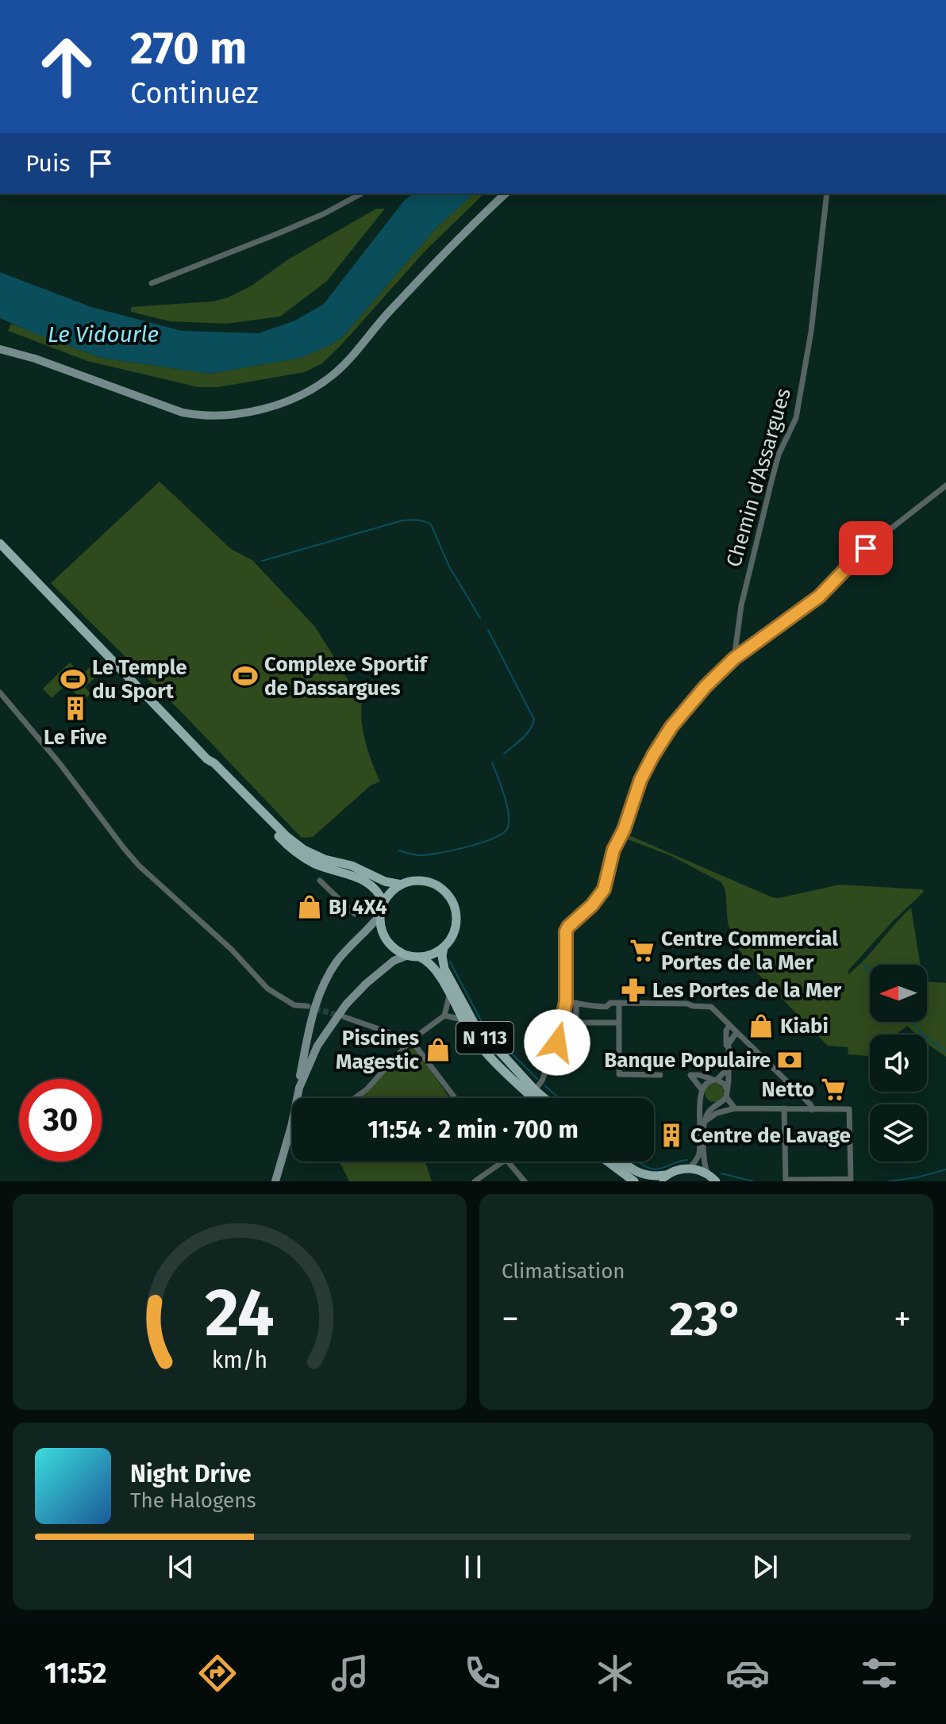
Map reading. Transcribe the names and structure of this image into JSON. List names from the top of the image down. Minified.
{"streets":{"main road":["N 113"],"street":["Chemin d'Assargues"]},"water":["Le Vidourle"],"places":{"sports":["Complexe Sportif de Dassargues","Le Temple du Sport"],"building":["Le Five","Centre de Lavage"],"shop":["BJ 4X4","Kiabi","Piscines Magestic"],"supermarket":["Centre Commercial Portes de la Mer","Netto"],"pharmacy":["Les Portes de la Mer"],"bank":["Banque Populaire"]},"north":"left","page":{"turn":["270 m","Continuez"],"then":"Puis","limit":"30","trip":"11:54 · 2 min · 700 m","tile":"Climatisation","heat":["−","23°","+"],"song":["Night Drive","The Halogens"],"tabs":"11:52","gauge":["24","km/h"]}}
